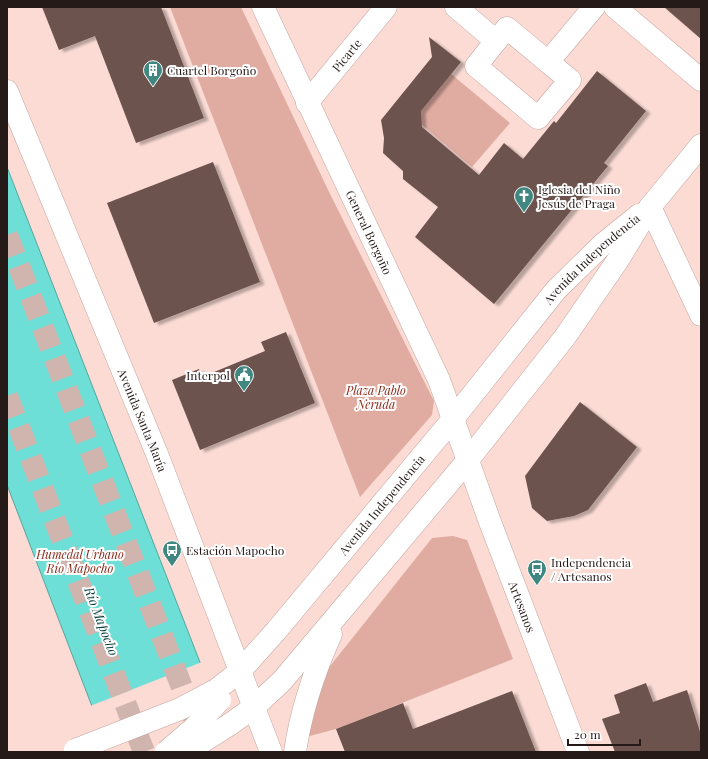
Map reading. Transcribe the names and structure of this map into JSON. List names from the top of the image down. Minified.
{"streets":{"main road":["Picarte","General Borgoño","Avenida Independencia","Avenida Santa María","Artesanos"]},"crossings":[["Picarte","General Borgoño"],["General Borgoño","Avenida Independencia"],["General Borgoño","Artesanos"],["Avenida Independencia","Avenida Santa María"],["Avenida Independencia","Artesanos"]],"water":["Río Mapocho"],"parks":["Plaza Pablo Neruda","Humedal Urbano Río Mapocho"],"places":{"building":["Cuartel Borgoño"],"church":["Iglesia del Niño Jesús de Praga"],"public building":["Interpol"],"bus stop":["Estación Mapocho","Independencia / Artesanos"]},"scale_bar":"20 m"}
